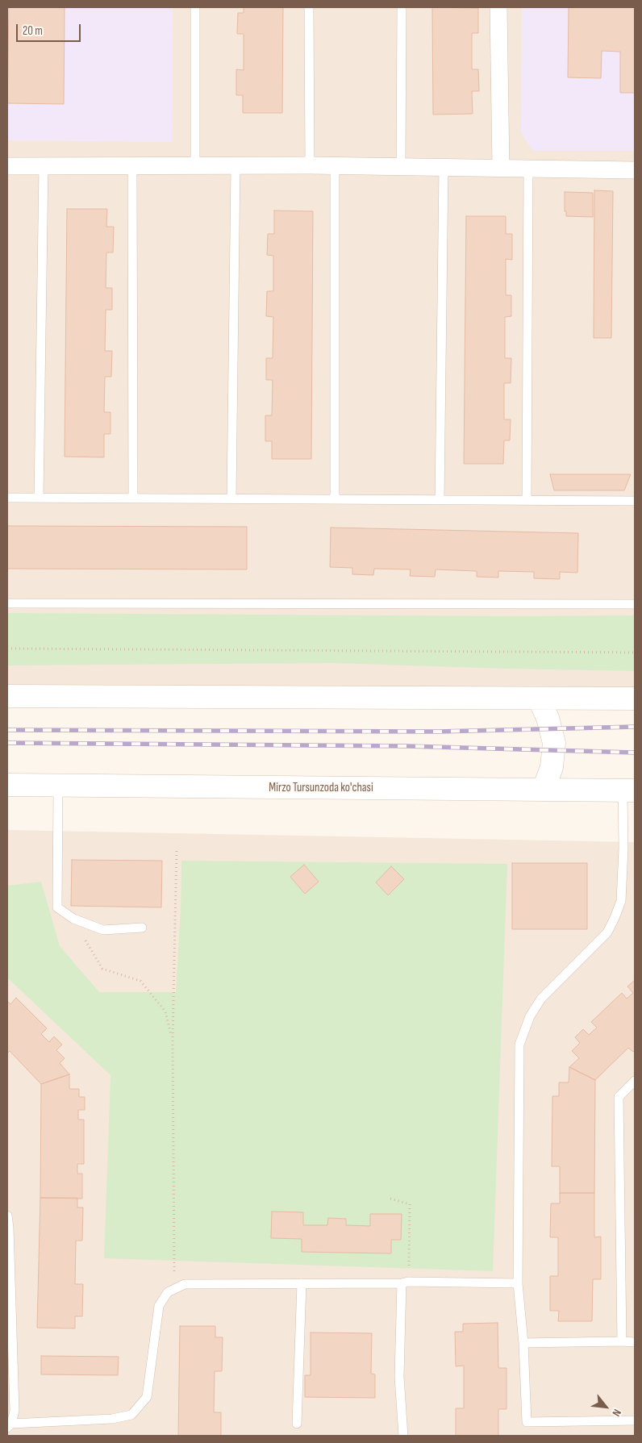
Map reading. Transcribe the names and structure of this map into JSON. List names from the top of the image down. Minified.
{"streets":{"main road":["Mirzo Tursunzoda ko'chasi"]},"scale_bar":"20 m","north":"bottom right"}
